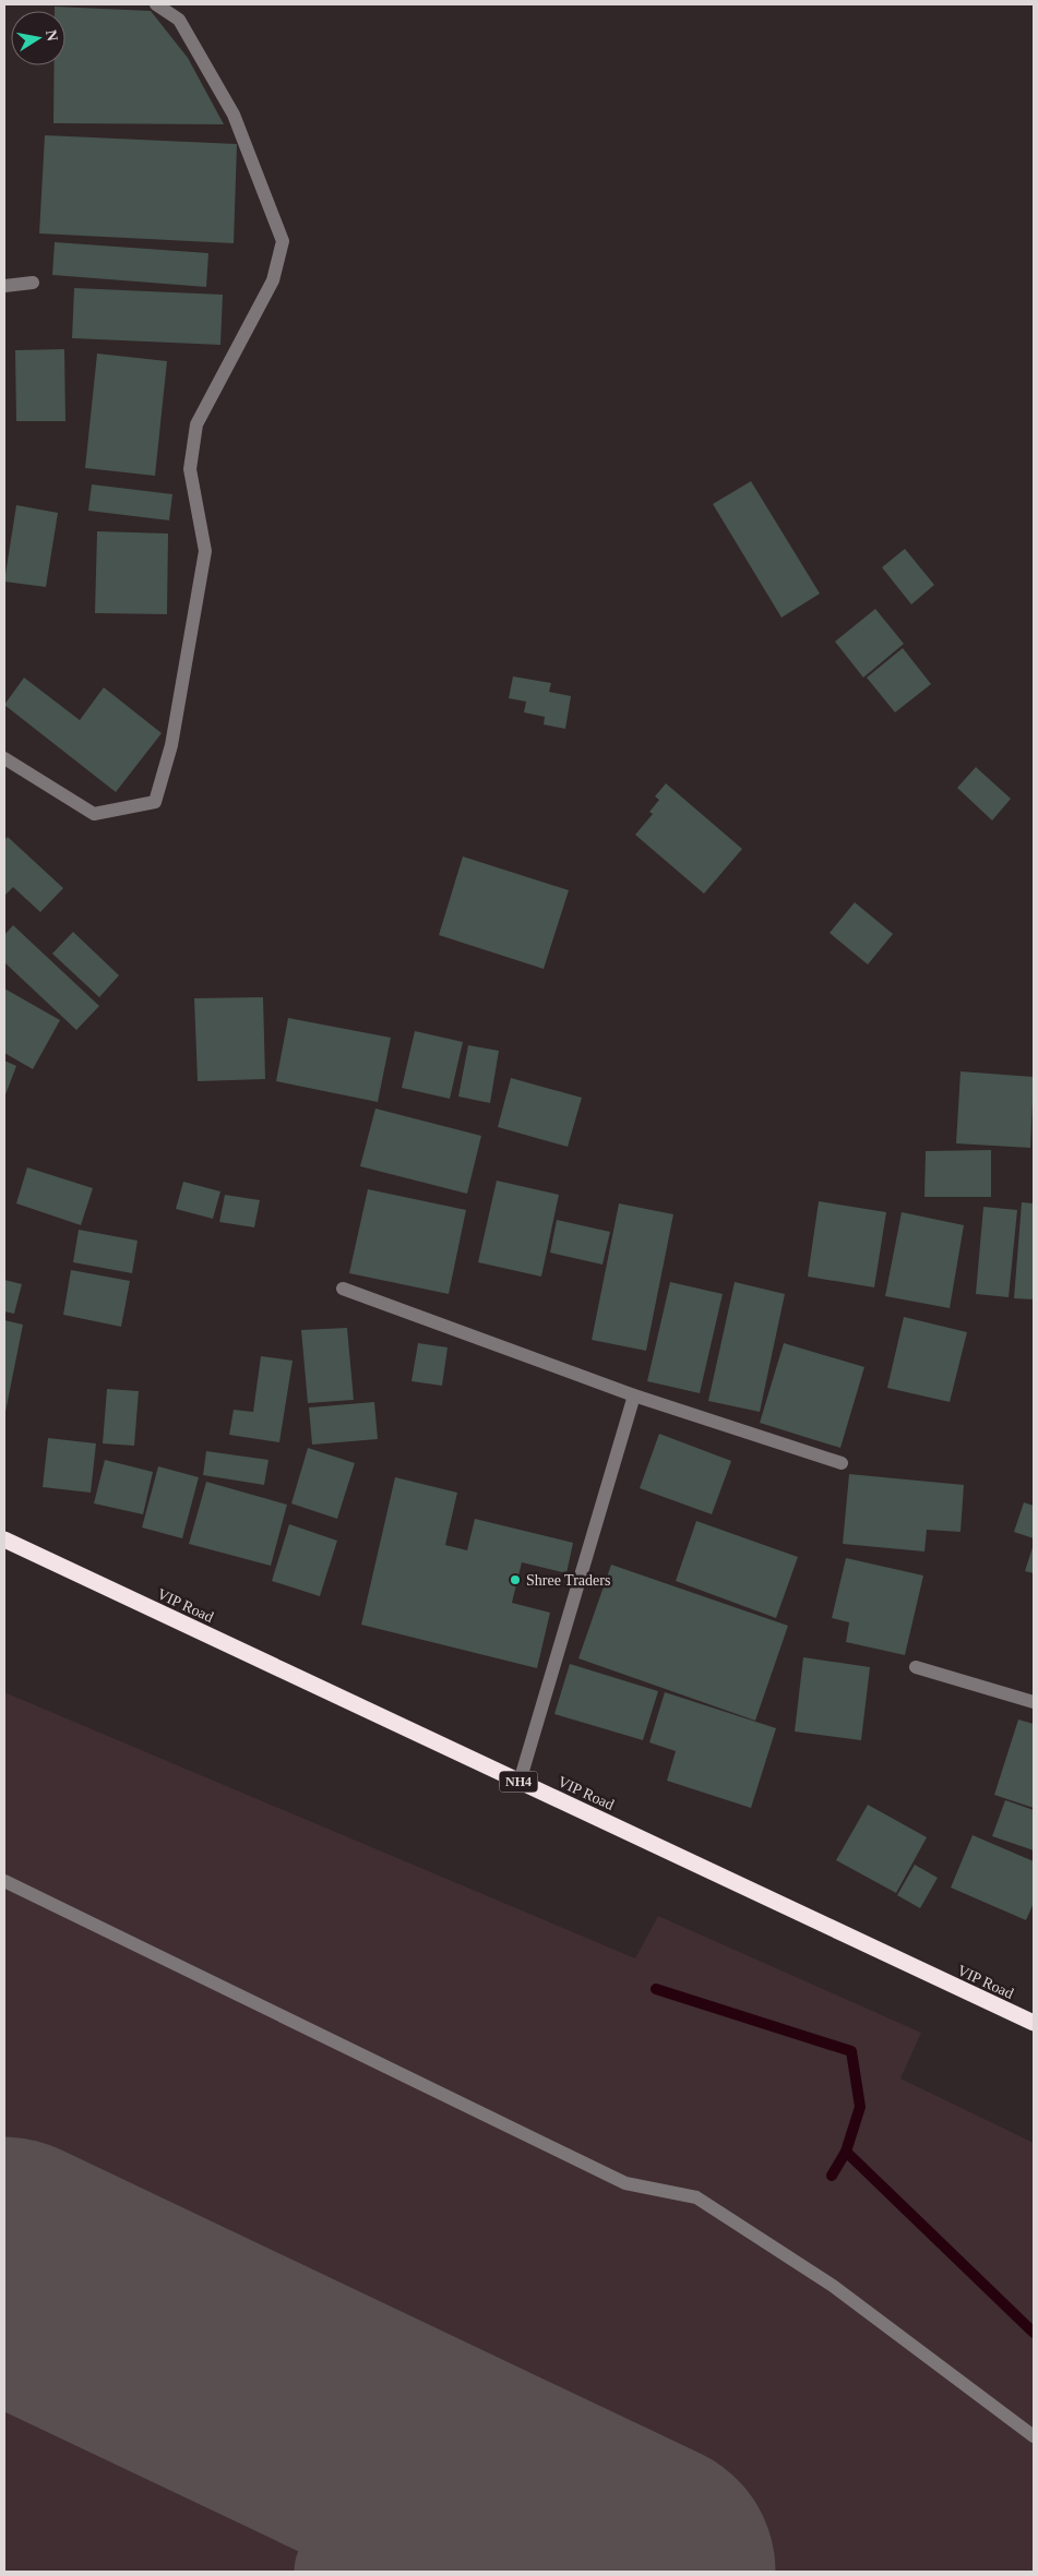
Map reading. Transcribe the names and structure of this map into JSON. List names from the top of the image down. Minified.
{"streets":{"highway":["VIP Road","NH4"]},"places":["Shree Traders"],"north":"right"}
